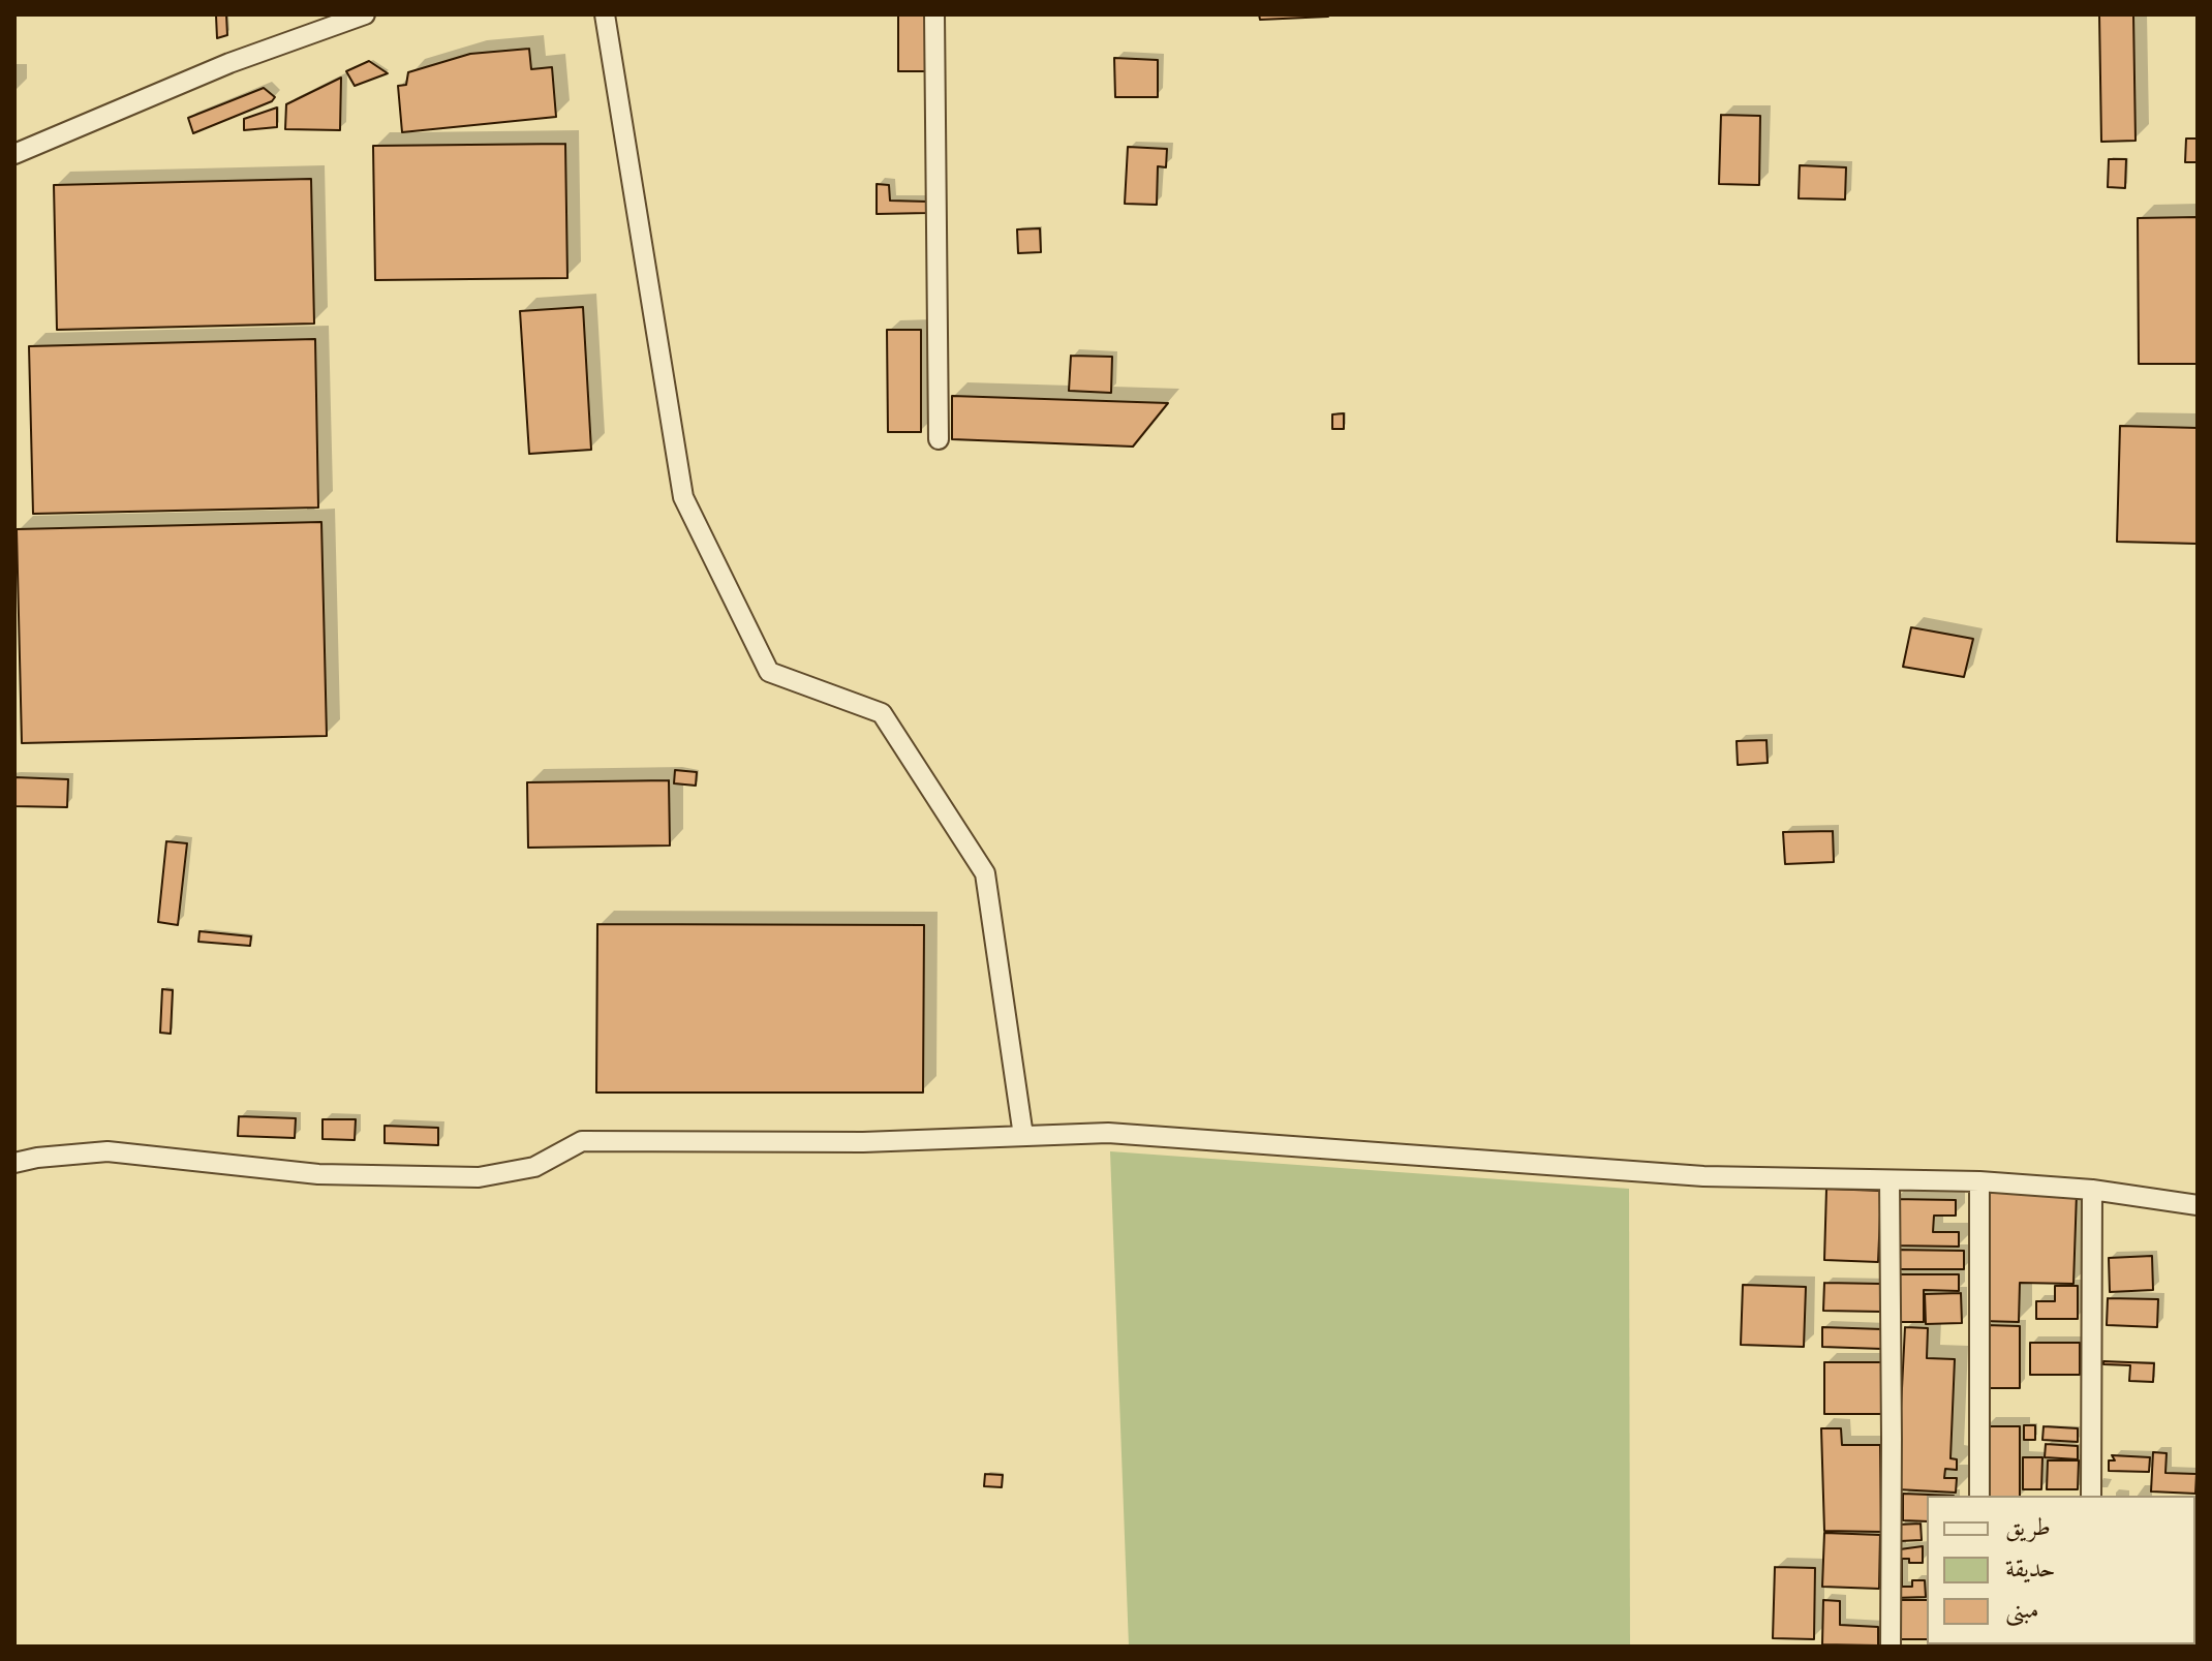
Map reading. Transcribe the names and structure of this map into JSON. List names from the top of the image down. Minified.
{"legend":["طريق","حديقة","مبنى"]}
